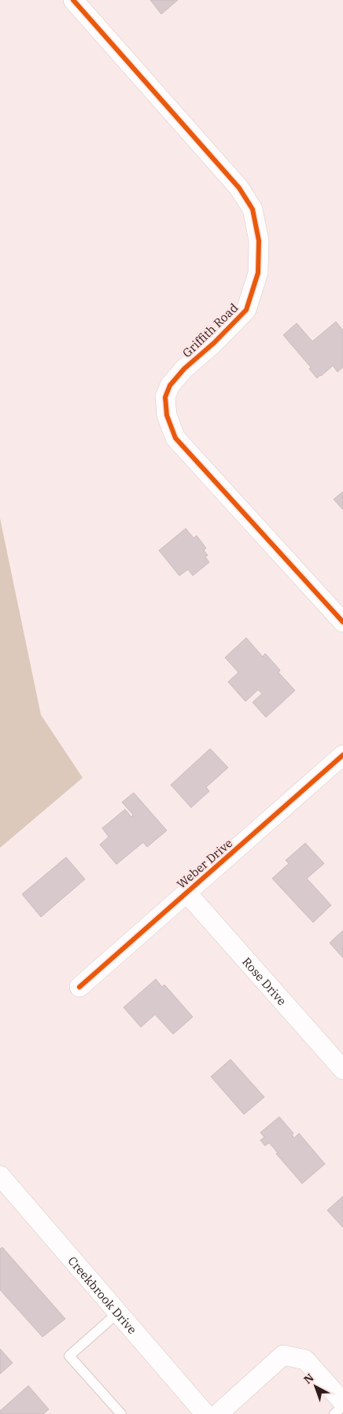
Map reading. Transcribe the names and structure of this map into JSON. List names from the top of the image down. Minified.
{"streets":{"street":["Griffith Road","Weber Drive","Rose Drive","Creekbrook Drive"]},"crossings":[["Weber Drive","Rose Drive"]],"north":"top left"}
